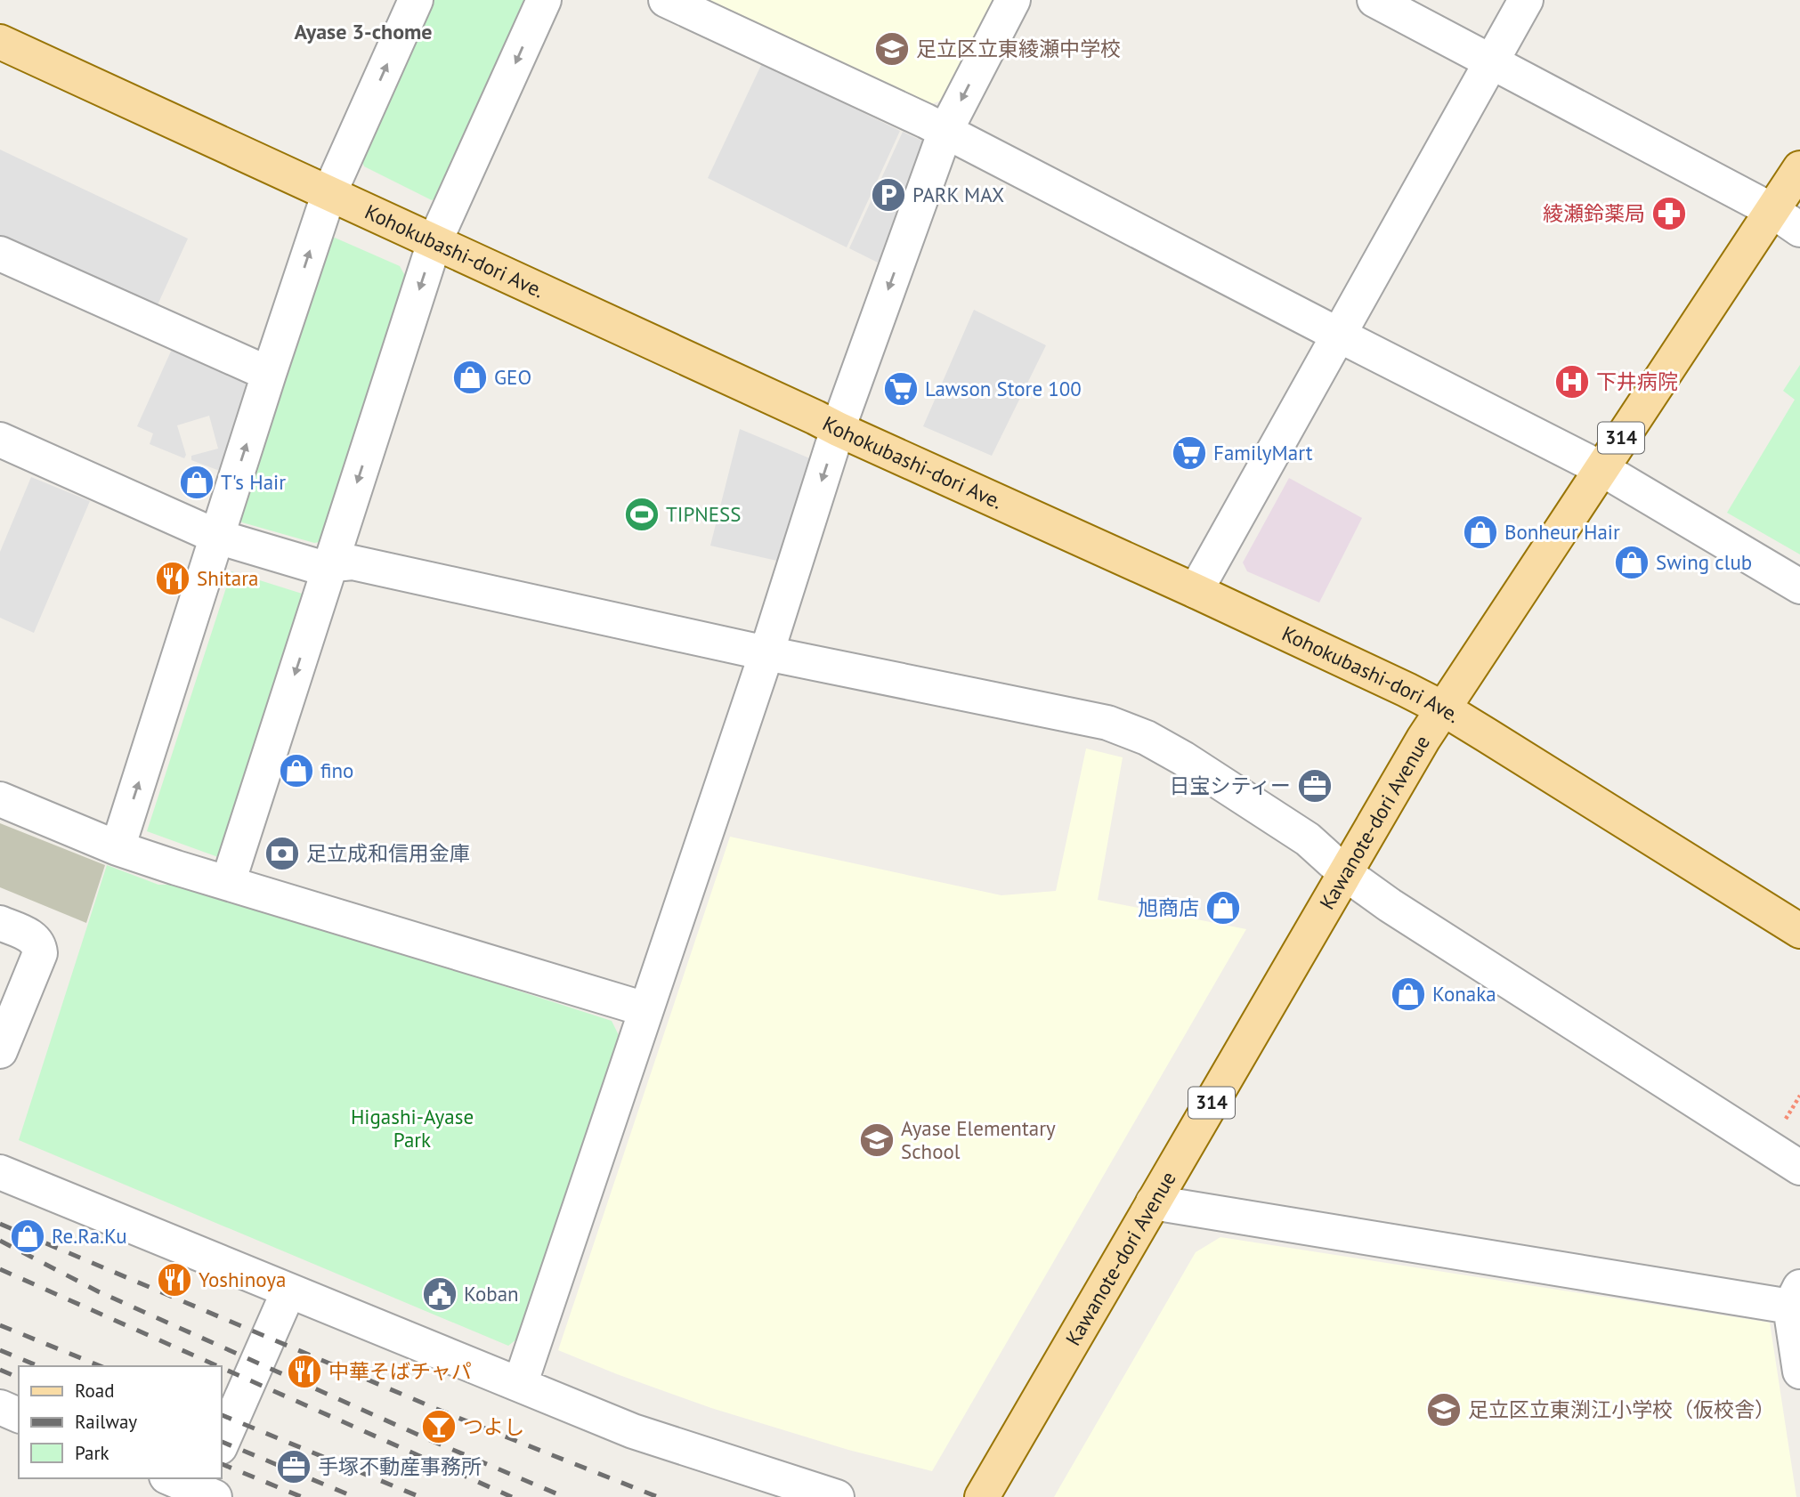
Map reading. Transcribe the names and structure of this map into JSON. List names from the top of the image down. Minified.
{"streets":{"main road":["Kohokubashi-dori Ave.","314","Kawanote-dori Avenue"]},"crossings":[["Kohokubashi-dori Ave.","Kawanote-dori Avenue"]],"districts":["Ayase 3-chome"],"parks":["Higashi-Ayase Park"],"places":{"school or university":["足立区立東綾瀬中学校","Ayase Elementary School","足立区立東渕江小学校（仮校舎）"],"parking":["PARK MAX"],"pharmacy":["綾瀬鈴薬局"],"shop":["GEO","T's Hair","Bonheur Hair","Swing club","fino","旭商店","Konaka","Re.Ra.Ku"],"hospital":["下井病院"],"supermarket":["Lawson Store 100","FamilyMart"],"sports":["TIPNESS"],"restaurant":["Shitara","Yoshinoya","中華そばチャパ"],"office":["日宝シティー","手塚不動産事務所"],"bank":["足立成和信用金庫"],"public building":["Koban"],"bar":["つよし"]},"legend":["Road","Railway","Park"]}
